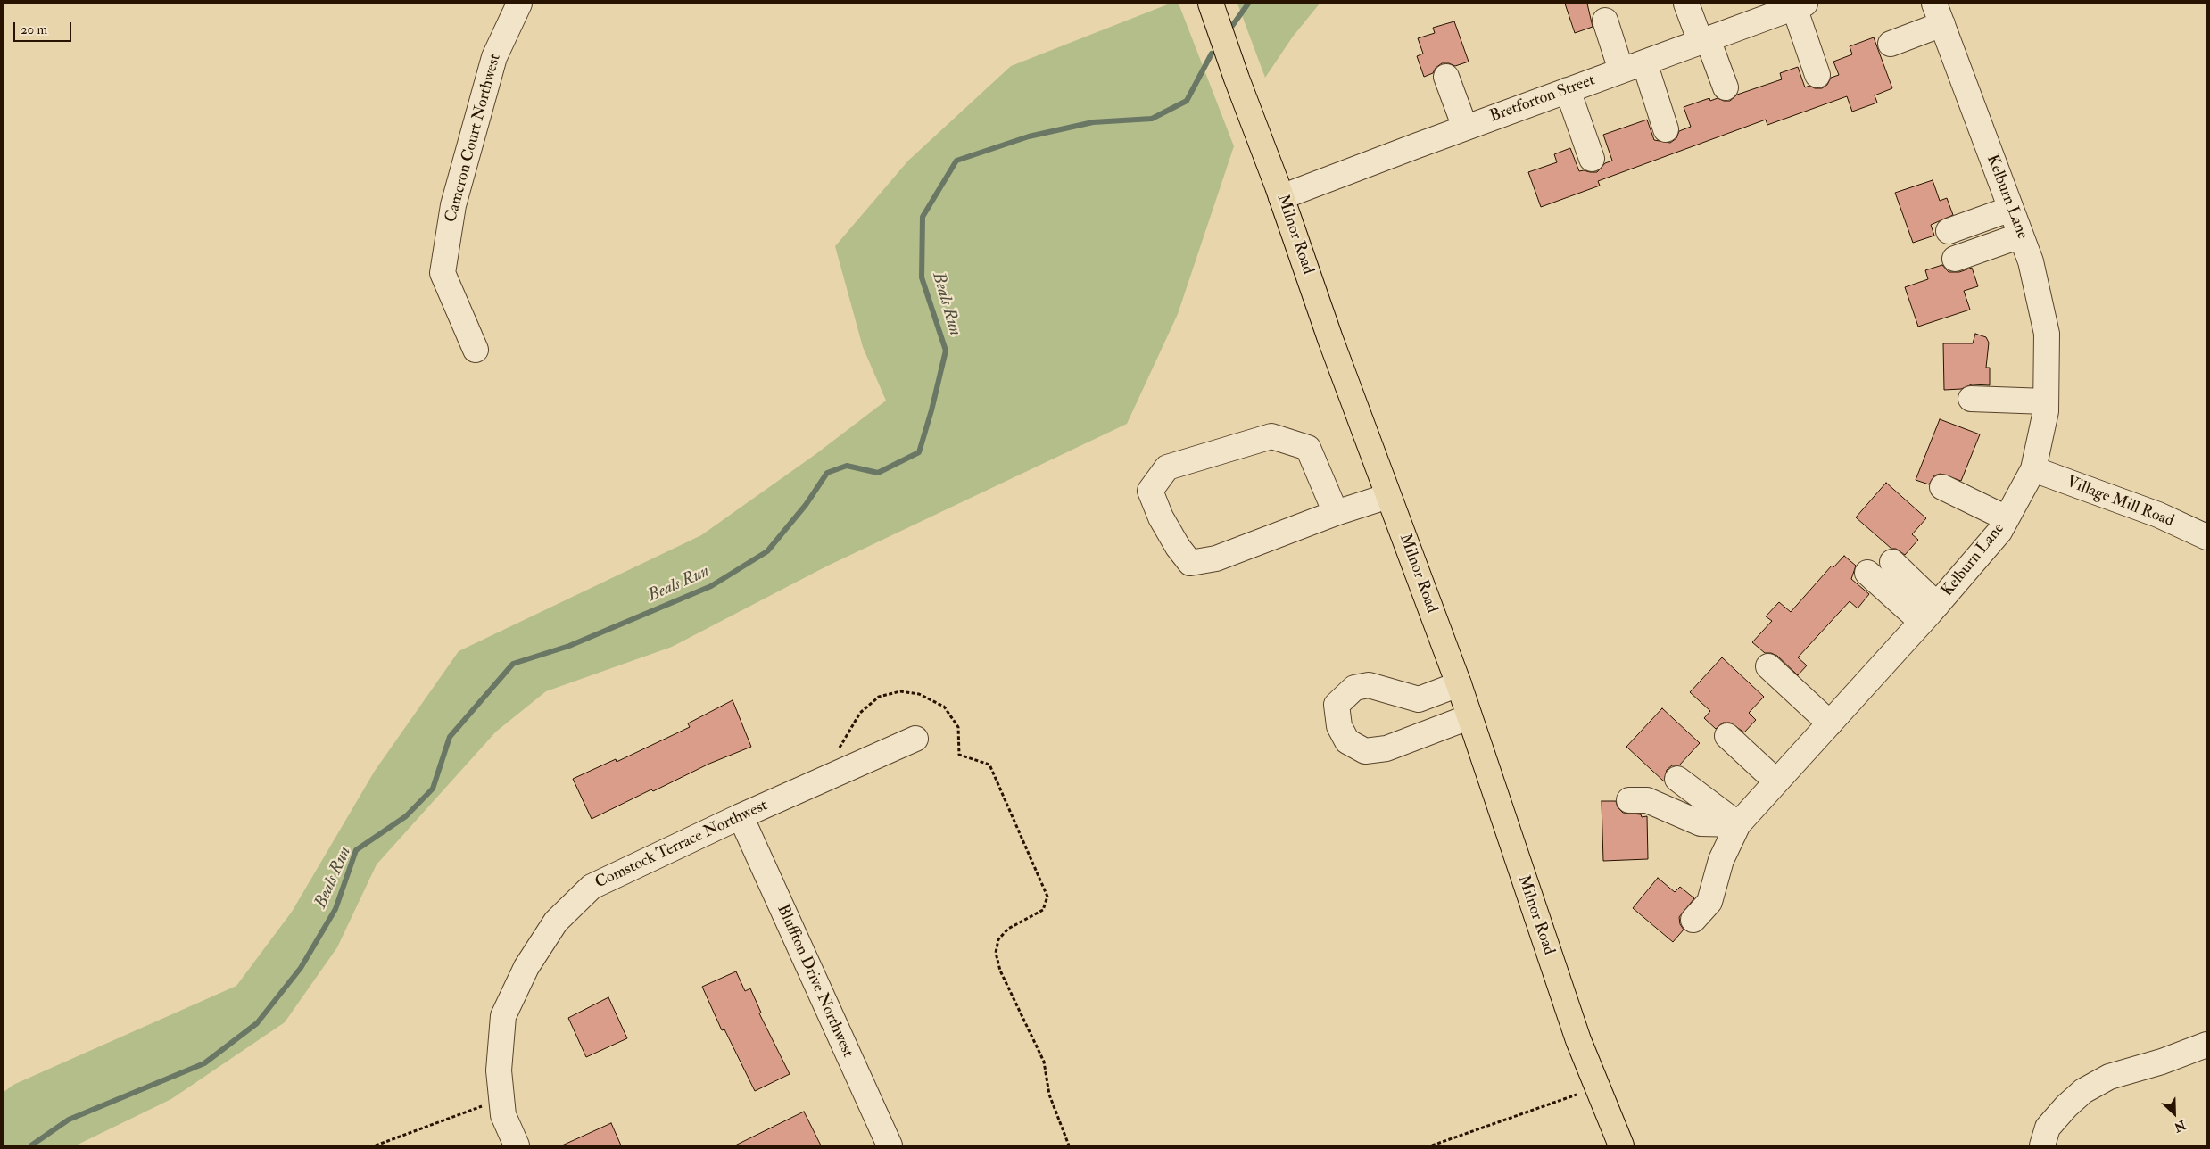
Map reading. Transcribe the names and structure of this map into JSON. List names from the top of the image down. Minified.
{"streets":{"main road":["Milnor Road"],"street":["Bretforton Street","Cameron Court Northwest","Kelburn Lane","Village Mill Road","Comstock Terrace Northwest","Bluffton Drive Northwest"]},"crossings":[["Bretforton Street","Milnor Road"],["Kelburn Lane","Village Mill Road"],["Comstock Terrace Northwest","Bluffton Drive Northwest"]],"water":["Beals Run"],"scale_bar":"20 m","north":"bottom right"}
